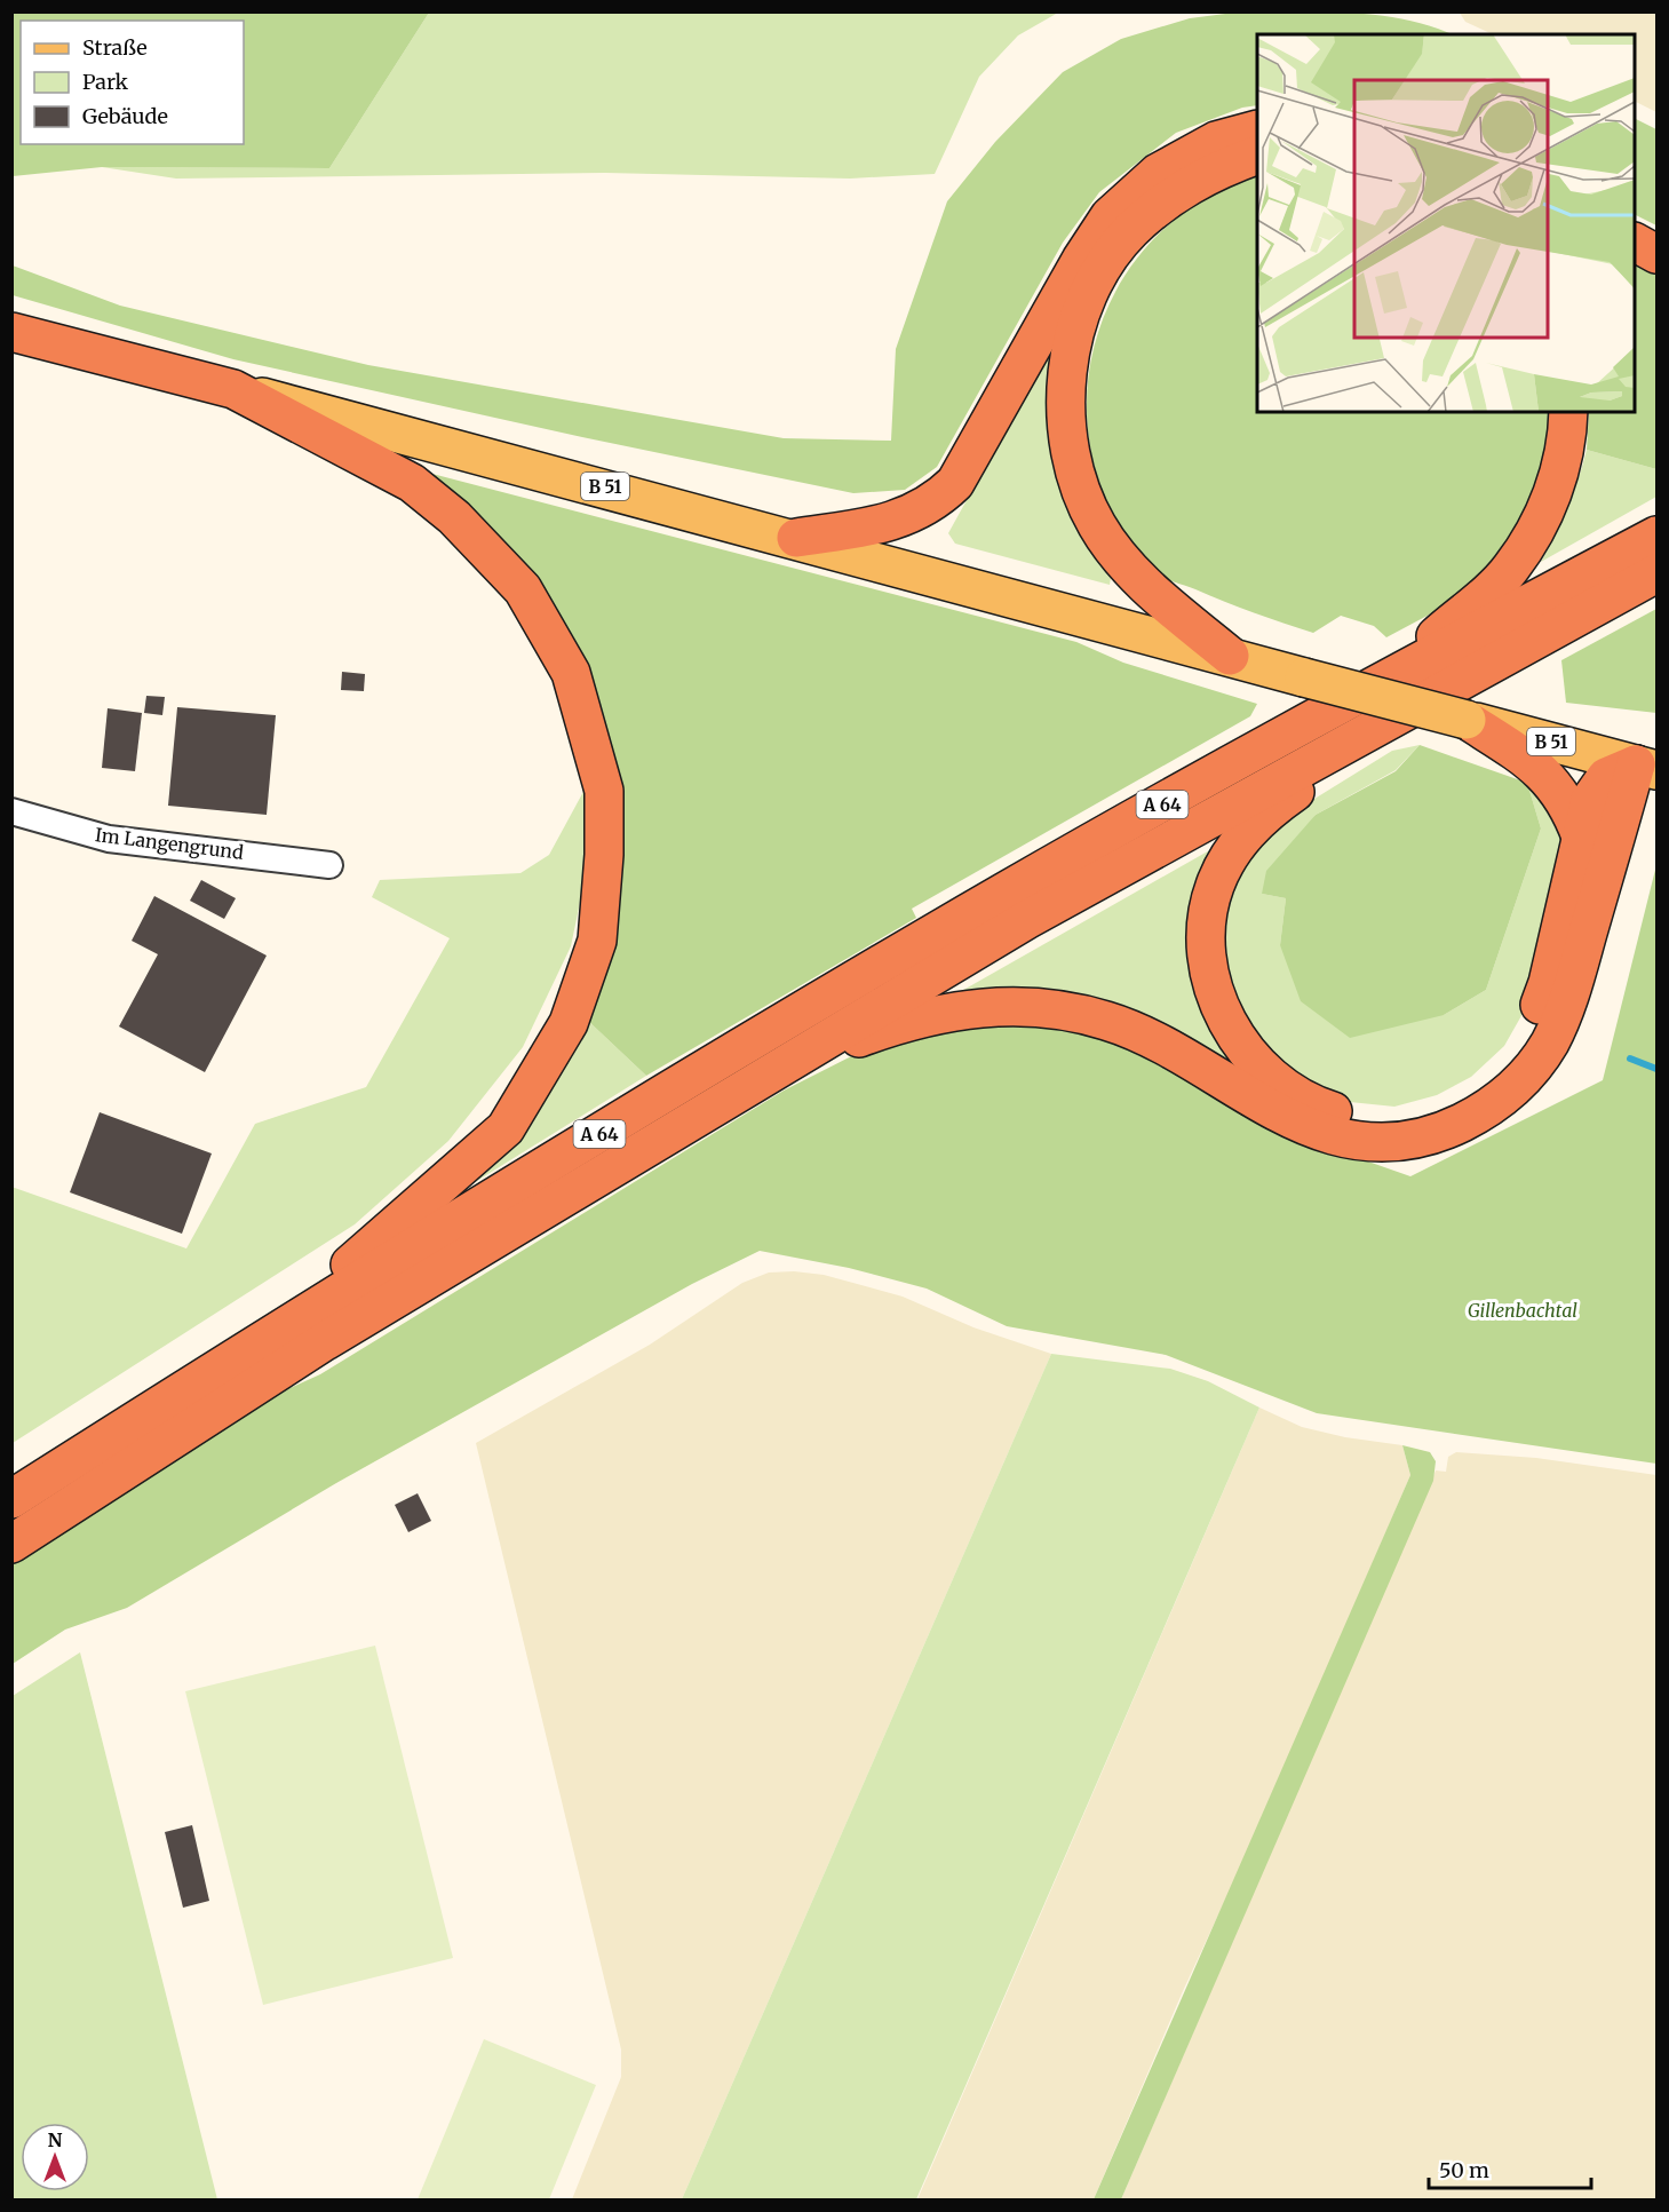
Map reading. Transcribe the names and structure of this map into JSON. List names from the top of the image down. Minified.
{"streets":{"highway":["B 51","A 64"],"street":["Im Langengrund"]},"parks":["Gillenbachtal"],"legend":["Straße","Park","Gebäude"],"scale_bar":"50 m","north":"top"}
